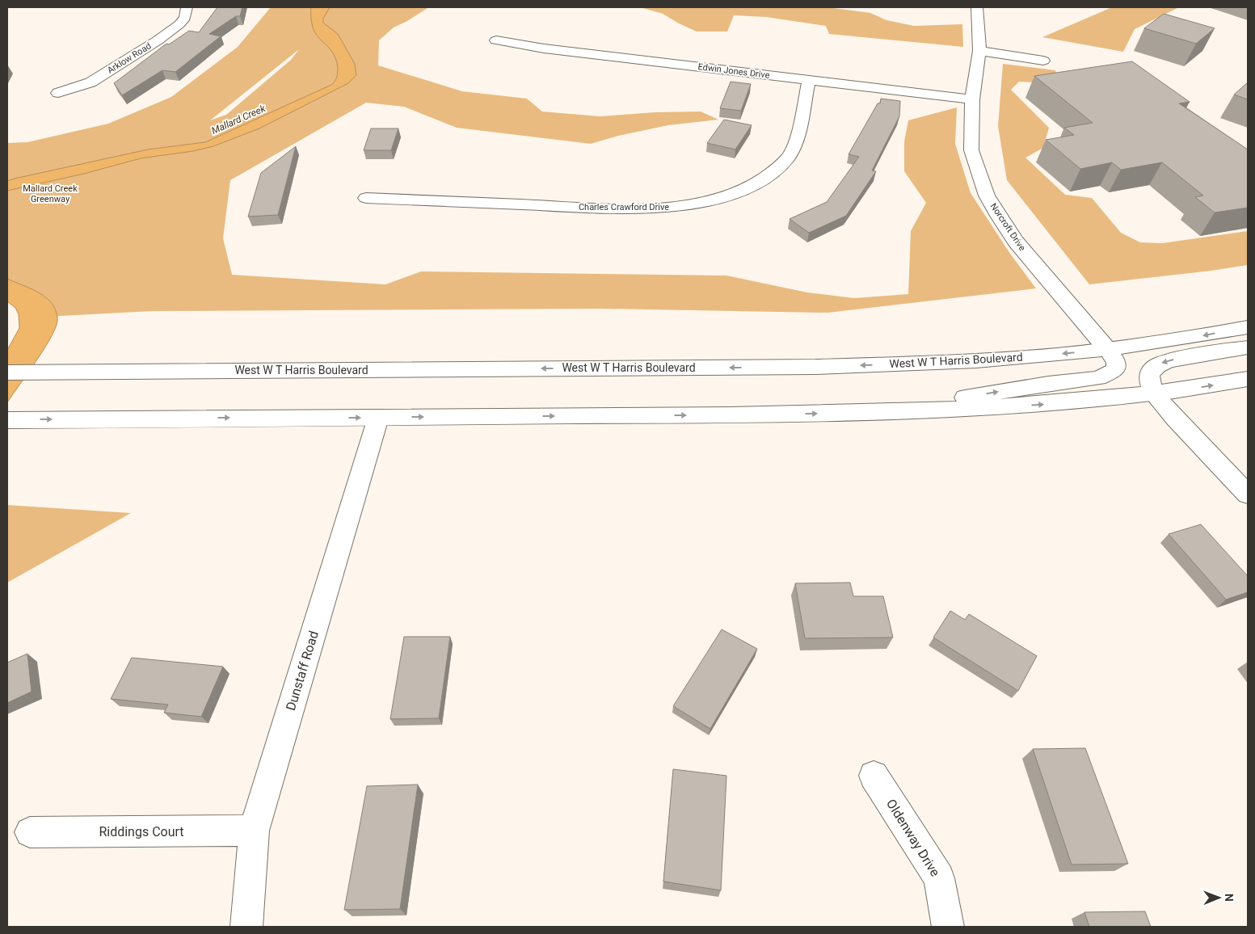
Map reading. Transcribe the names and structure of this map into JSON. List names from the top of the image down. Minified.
{"streets":{"street":["Arklow Road","Edwin Jones Drive","Charles Crawford Drive","Norcroft Drive","West W T Harris Boulevard","Dunstaff Road","Riddings Court","Oldenway Drive"]},"crossings":[["Edwin Jones Drive","Charles Crawford Drive"],["Edwin Jones Drive","Norcroft Drive"],["Norcroft Drive","West W T Harris Boulevard"],["Dunstaff Road","Riddings Court"]],"water":["Mallard Creek"],"parks":["Mallard Creek Greenway"],"north":"right"}
